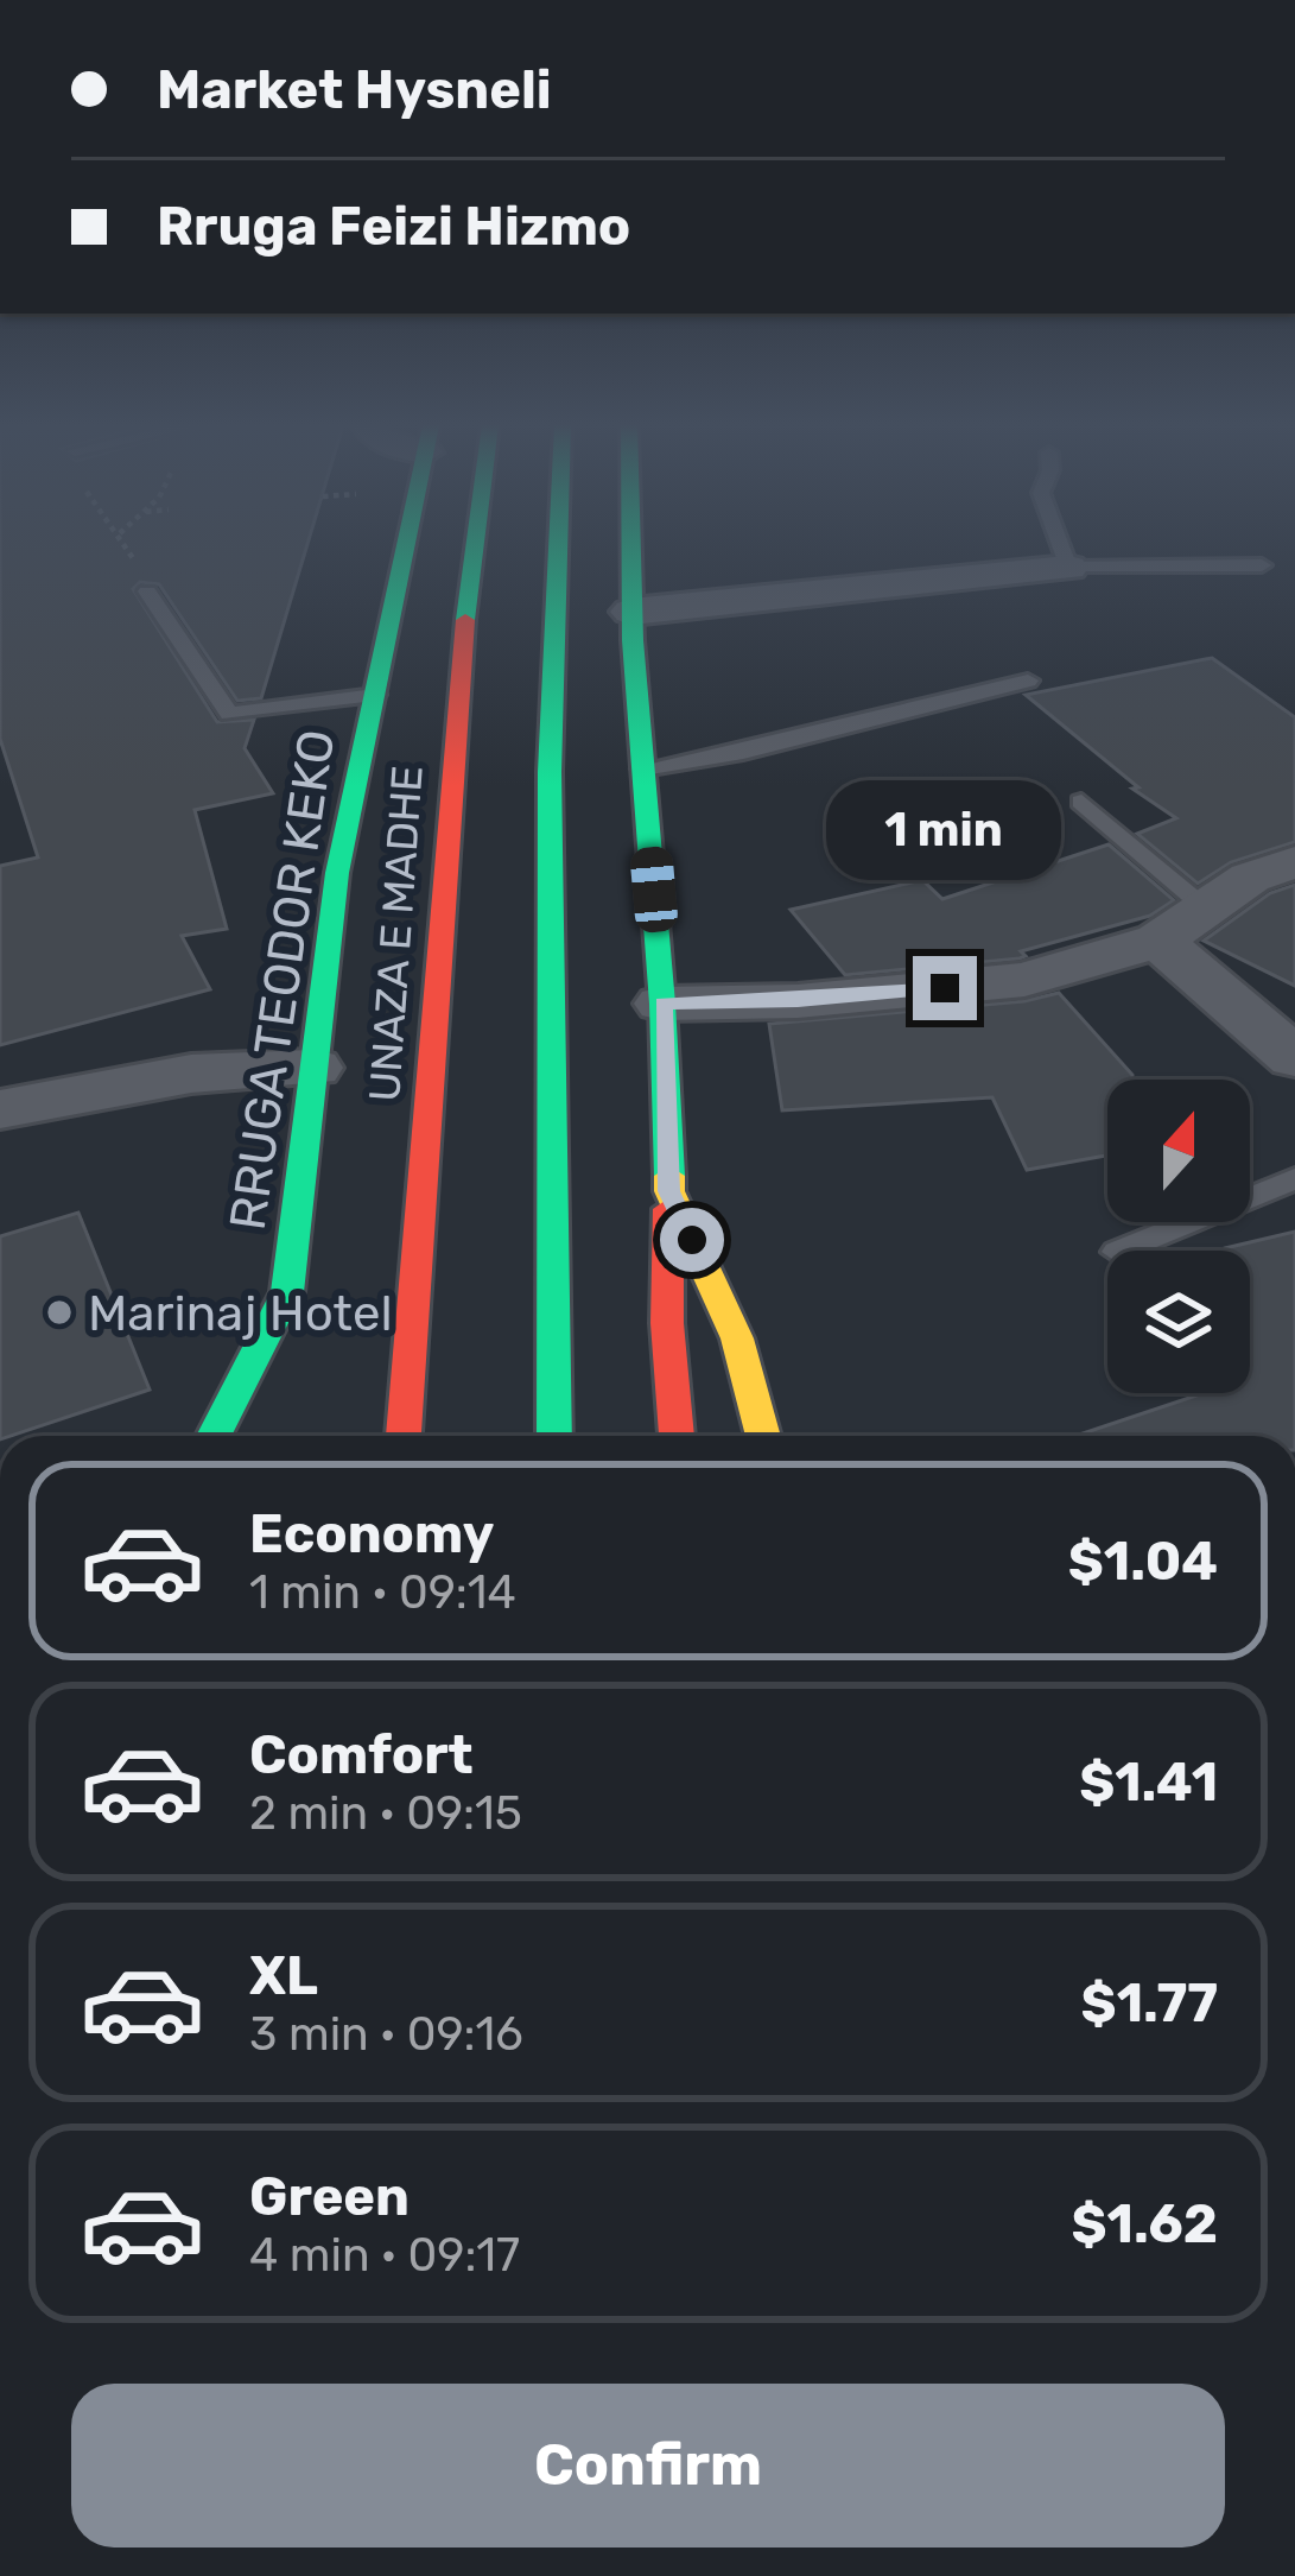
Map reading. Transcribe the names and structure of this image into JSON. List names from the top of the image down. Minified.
{"streets":{"main road":["UNAZA E MADHE","RRUGA TEODOR KEKO"]},"places":["Marinaj Hotel"],"north":"top","page":{"banner":["Market Hysneli","Rruga Feizi Hizmo"],"bubble":"1 min","list":[{"name":"Economy","note":"1 min · 09:14","value":"$1.04"},{"name":"Comfort","note":"2 min · 09:15","value":"$1.41"},{"name":"XL","note":"3 min · 09:16","value":"$1.77"},{"name":"Green","note":"4 min · 09:17","value":"$1.62"}],"buttons":"Confirm"}}
